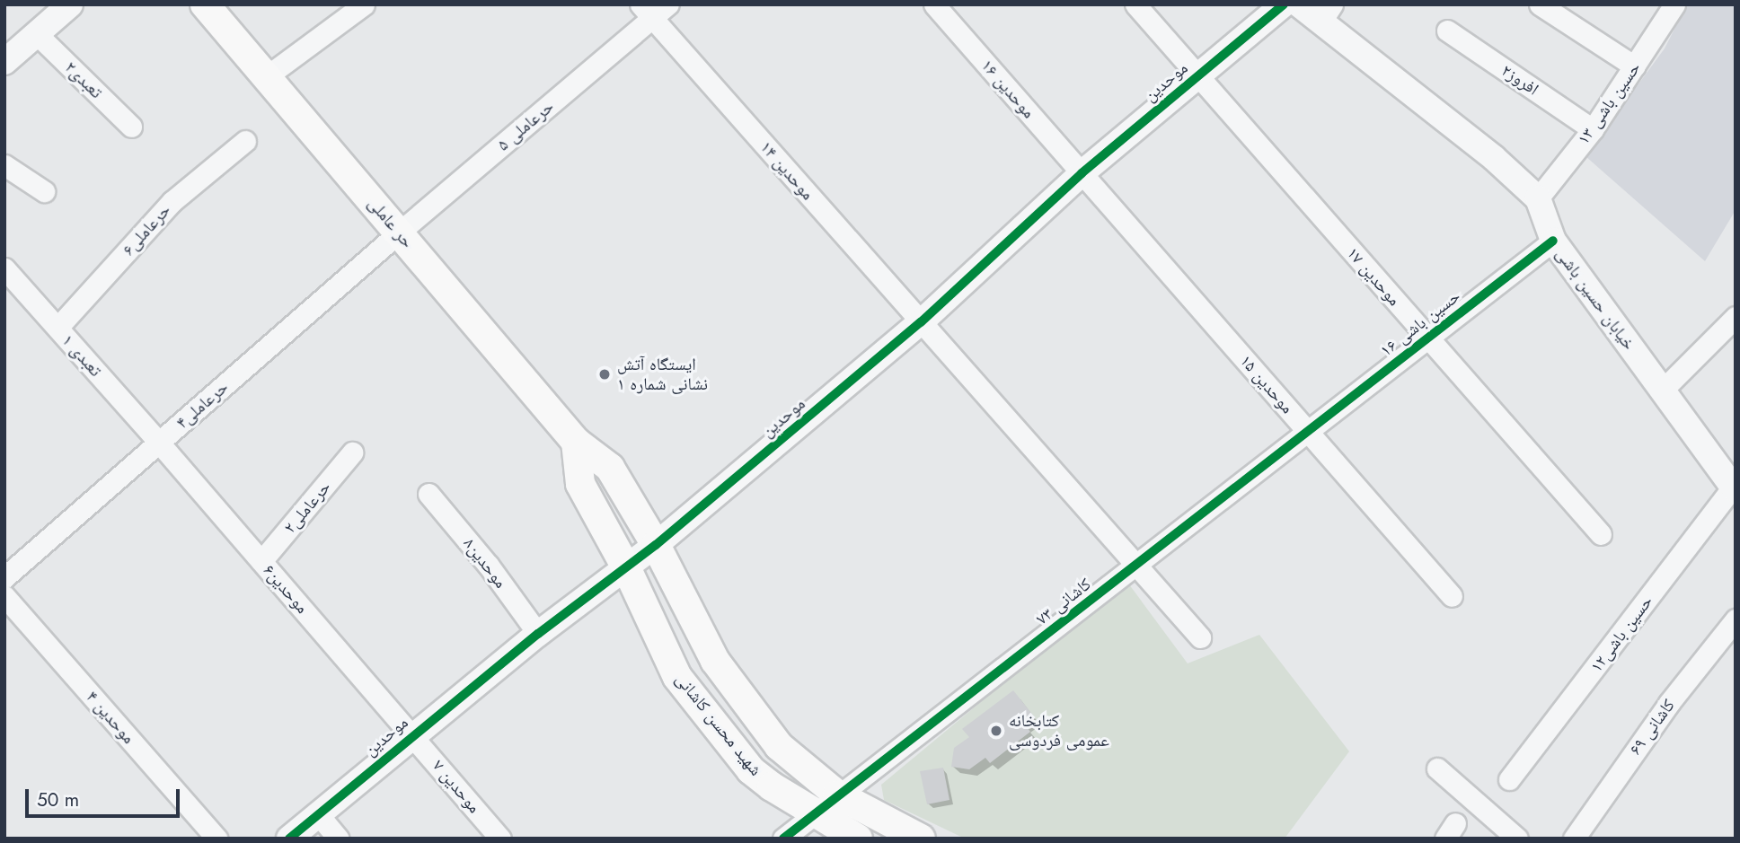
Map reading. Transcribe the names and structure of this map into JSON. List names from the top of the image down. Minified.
{"streets":{"main road":["حر عاملی","شهید محسن کاشانی"],"street":["تعبدی۲","افروز۲","موحدین","موحدین ۱۶","حسین باشی ۱۳","حرعاملی ۵","موحدین ۱۴","حرعاملی۶","موحدین ۱۷","خیابان حسین باشی","حسین باشی ۱۶","تعبدی ۱","موحدین ۱۵","حرعاملی۴","حرعاملی۲","موحدین۸","موحدین۶","کاشانی ۷۳","حسین باشی۱۲","موحدین ۴","کاشانی ۶۹","موحدین ۷"]},"crossings":[["افروز۲","حسین باشی ۱۳"],["موحدین","موحدین ۱۶"],["موحدین","موحدین ۱۴"],["موحدین","حر عاملی"],["موحدین","موحدین ۱۷"],["موحدین","موحدین ۱۵"],["موحدین","موحدین۸"],["موحدین","موحدین۶"],["موحدین","شهید محسن کاشانی"],["موحدین","موحدین ۷"],["موحدین ۱۶","موحدین ۱۵"],["حسین باشی ۱۳","خیابان حسین باشی"],["حرعاملی ۵","موحدین ۱۴"],["حرعاملی ۵","حر عاملی"],["حرعاملی ۵","حرعاملی۴"],["موحدین ۱۴","کاشانی ۷۳"],["حر عاملی","حرعاملی۴"],["حر عاملی","شهید محسن کاشانی"],["حرعاملی۶","تعبدی ۱"],["موحدین ۱۷","حسین باشی ۱۶"],["خیابان حسین باشی","حسین باشی ۱۶"],["خیابان حسین باشی","حسین باشی۱۲"],["حسین باشی ۱۶","موحدین ۱۵"],["حسین باشی ۱۶","کاشانی ۷۳"],["تعبدی ۱","حرعاملی۴"],["تعبدی ۱","موحدین۶"],["موحدین ۱۵","کاشانی ۷۳"],["حرعاملی۴","موحدین۶"],["حرعاملی۲","موحدین۶"],["موحدین۶","موحدین ۷"],["کاشانی ۷۳","شهید محسن کاشانی"]],"places":["ایستگاه آتش نشانی شماره ۱","کتابخانه عمومی فردوسی"],"scale_bar":"50 m"}
